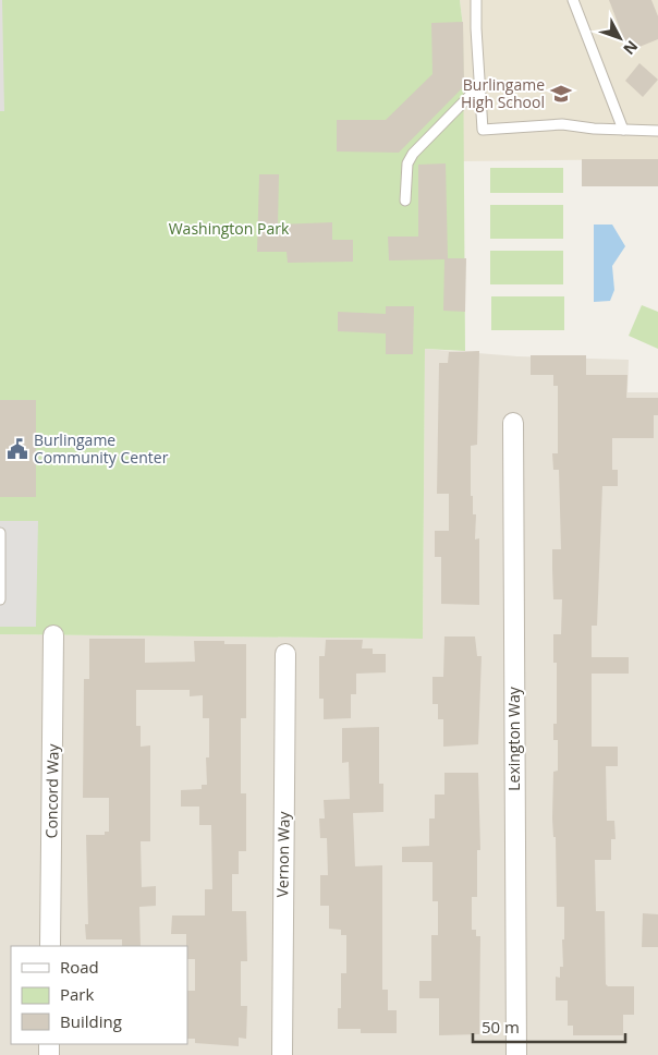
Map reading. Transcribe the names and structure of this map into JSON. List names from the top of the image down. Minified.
{"streets":{"street":["Lexington Way","Concord Way","Vernon Way"]},"parks":["Washington Park"],"places":{"school or university":["Burlingame High School"],"public building":["Burlingame Community Center"]},"legend":["Road","Park","Building"],"scale_bar":"50 m","north":"bottom right"}
